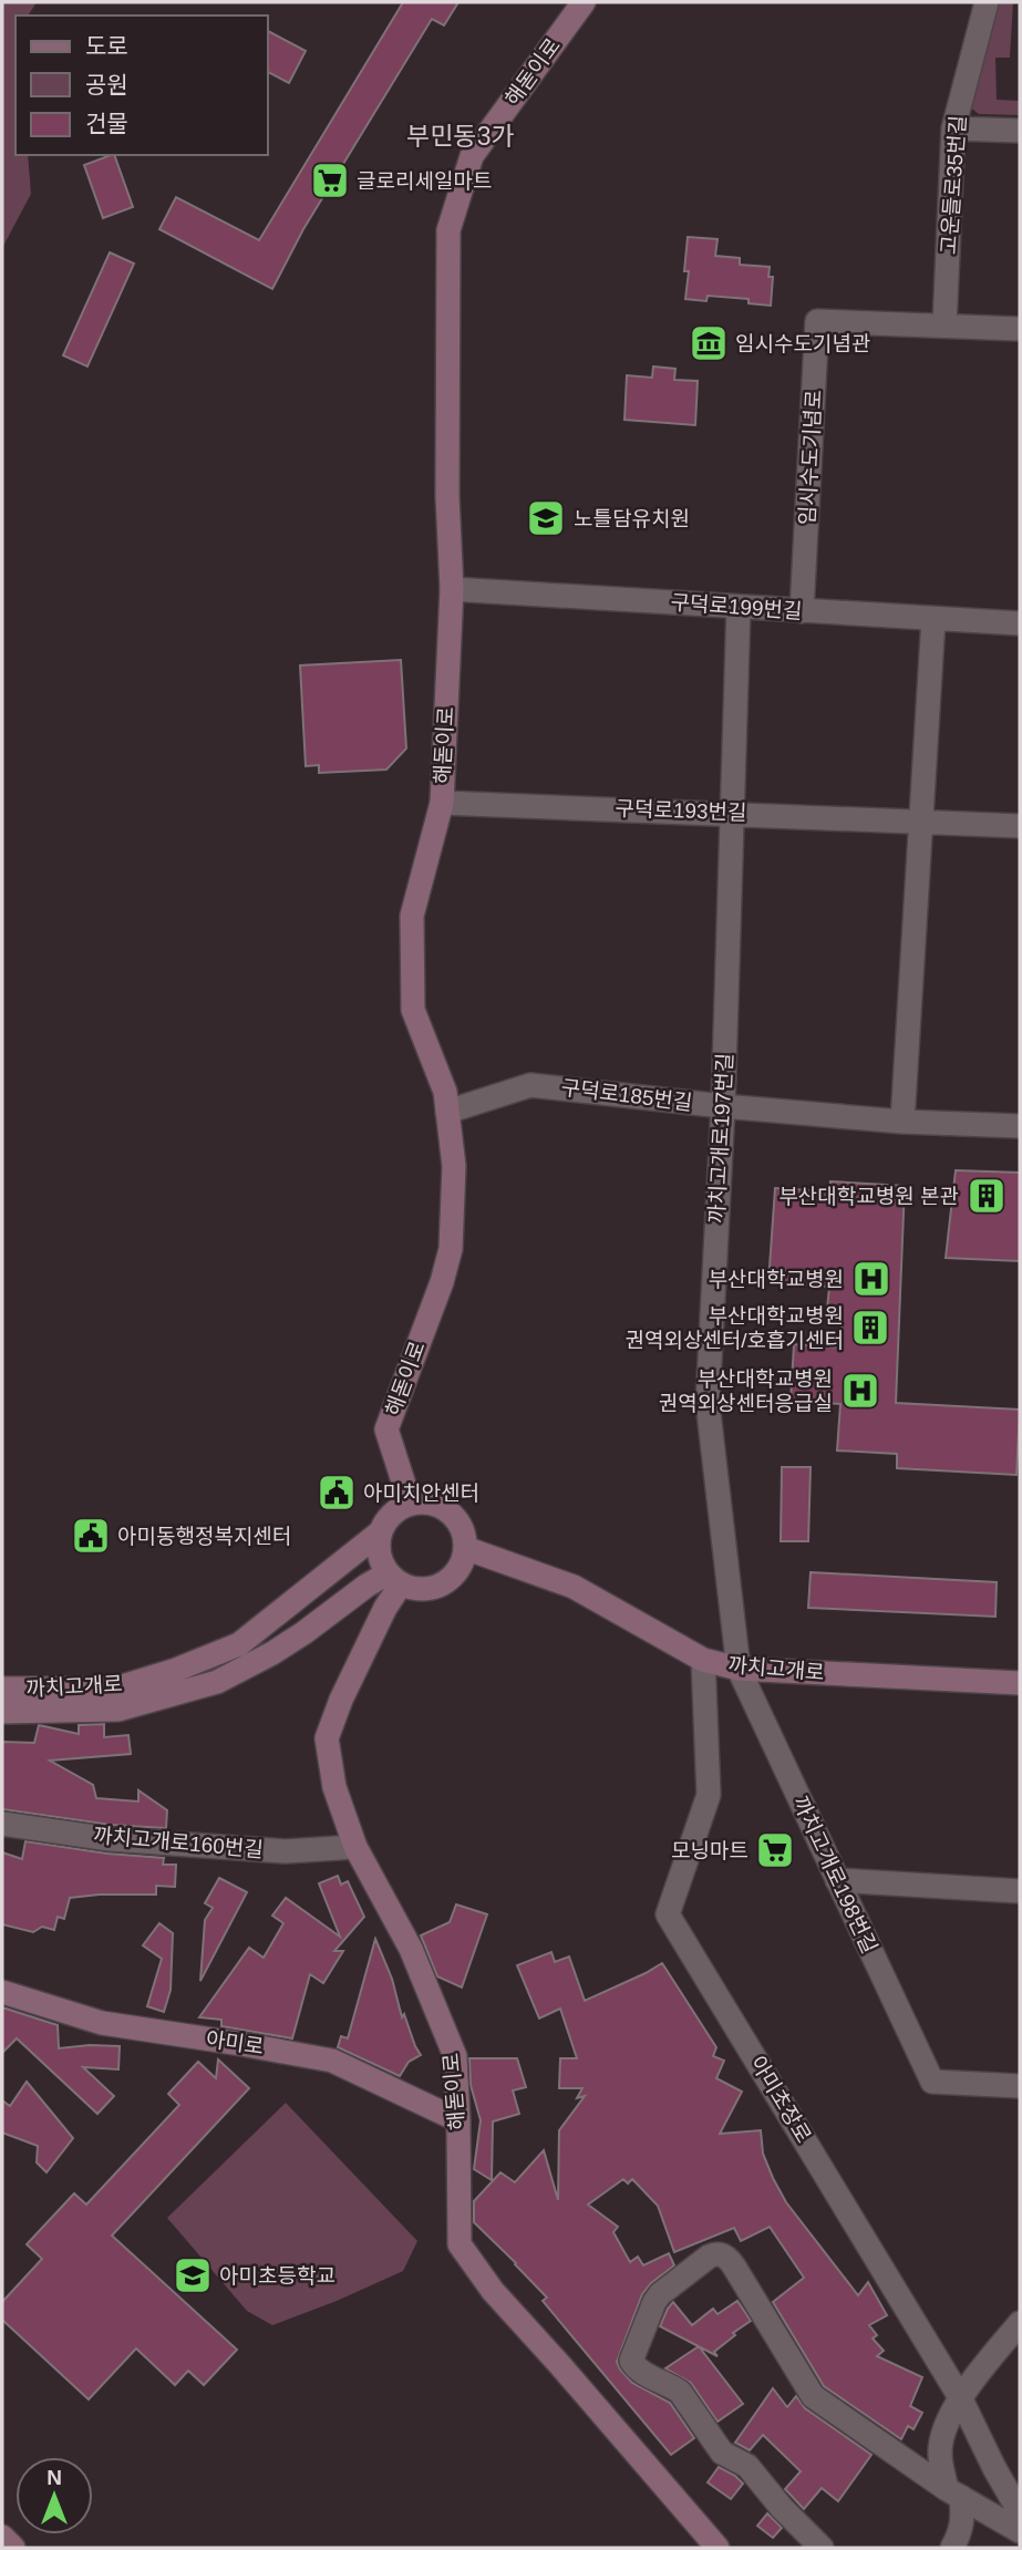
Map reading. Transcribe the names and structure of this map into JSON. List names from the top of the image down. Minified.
{"streets":{"street":["해돋이로","고운들로35번길","임시수도기념로","구덕로199번길","구덕로193번길","구덕로185번길","까치고개로197번길","까치고개로","까치고개로160번길","까치고개로198번길","아미로","아미초장로"]},"crossings":[["해돋이로","구덕로199번길"],["해돋이로","구덕로193번길"],["해돋이로","구덕로185번길"],["해돋이로","까치고개로"],["해돋이로","까치고개로160번길"],["해돋이로","아미로"],["고운들로35번길","임시수도기념로"],["임시수도기념로","구덕로199번길"],["구덕로199번길","까치고개로197번길"],["구덕로193번길","까치고개로197번길"],["구덕로185번길","까치고개로197번길"],["까치고개로197번길","까치고개로"],["까치고개로197번길","까치고개로198번길"],["까치고개로","까치고개로198번길"],["까치고개로","아미초장로"]],"districts":["부민동3가"],"places":{"supermarket":["글로리세일마트","모닝마트"],"museum":["임시수도기념관"],"school or university":["노틀담유치원","아미초등학교"],"building":["부산대학교병원 본관","부산대학교병원 권역외상센터/호흡기센터"],"hospital":["부산대학교병원","부산대학교병원 권역외상센터응급실"],"public building":["아미치안센터","아미동행정복지센터"]},"legend":["도로","공원","건물"],"north":"top"}
